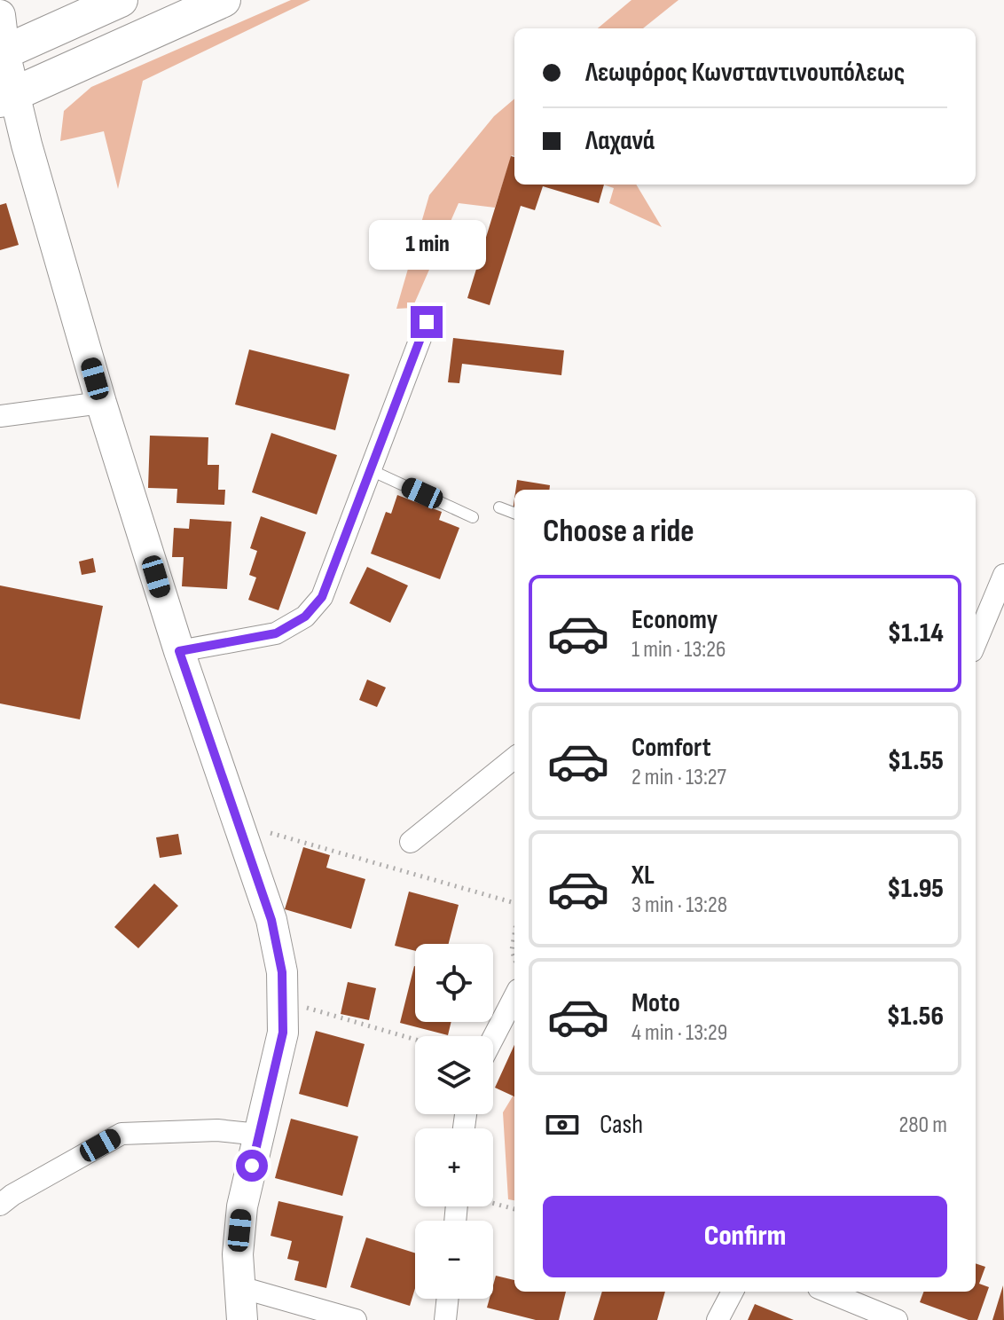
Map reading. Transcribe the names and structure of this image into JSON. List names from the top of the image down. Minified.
{"page":{"banner":["Λεωφόρος Κωνσταντινουπόλεως","Λαχανά"],"bubble":"1 min","heading":"Choose a ride","list":[{"name":"Economy","note":"1 min · 13:26","value":"$1.14"},{"name":"Comfort","note":"2 min · 13:27","value":"$1.55"},{"name":"XL","note":"3 min · 13:28","value":"$1.95"},{"name":"Moto","note":"4 min · 13:29","value":"$1.56"}],"map_buttons":["+","−"],"pay":["Cash","280 m"],"buttons":"Confirm"}}
